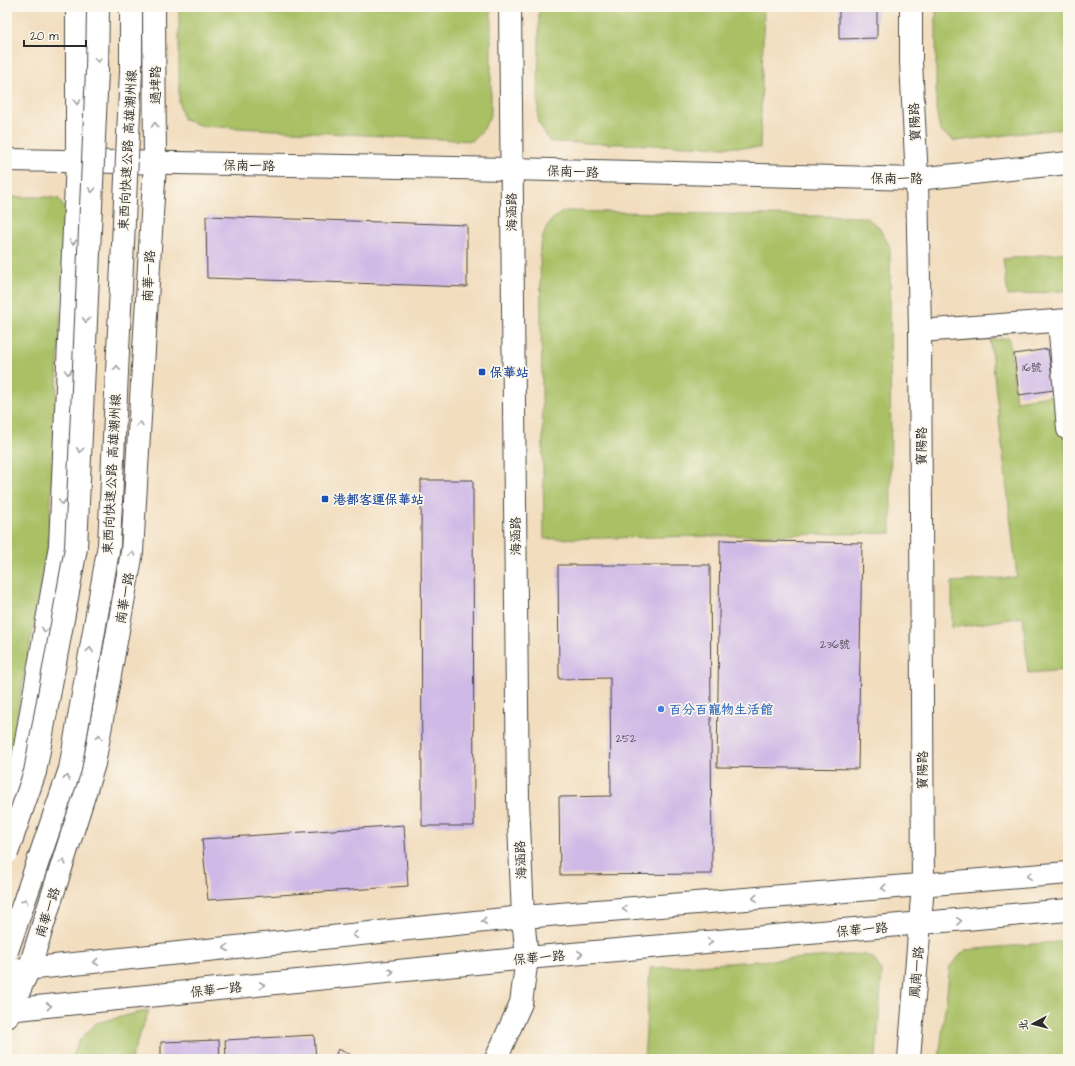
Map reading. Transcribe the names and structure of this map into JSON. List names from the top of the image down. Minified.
{"streets":{"main road":["過埤路","寶陽路","東西向快速公路 高雄潮州線","保南一路","海涵路","南華一路","保華一路","鳳南一路"]},"crossings":[["過埤路","保南一路"],["過埤路","南華一路"],["寶陽路","保南一路"],["寶陽路","鳳南一路"],["保南一路","海涵路"],["保南一路","南華一路"],["海涵路","保華一路"],["南華一路","保華一路"],["保華一路","鳳南一路"]],"places":{"transit":["保華站","港都客運保華站"],"other":["百分百寵物生活館"]},"house_numbers":["16號","236號","252"],"scale_bar":"20 m","north":"left"}
